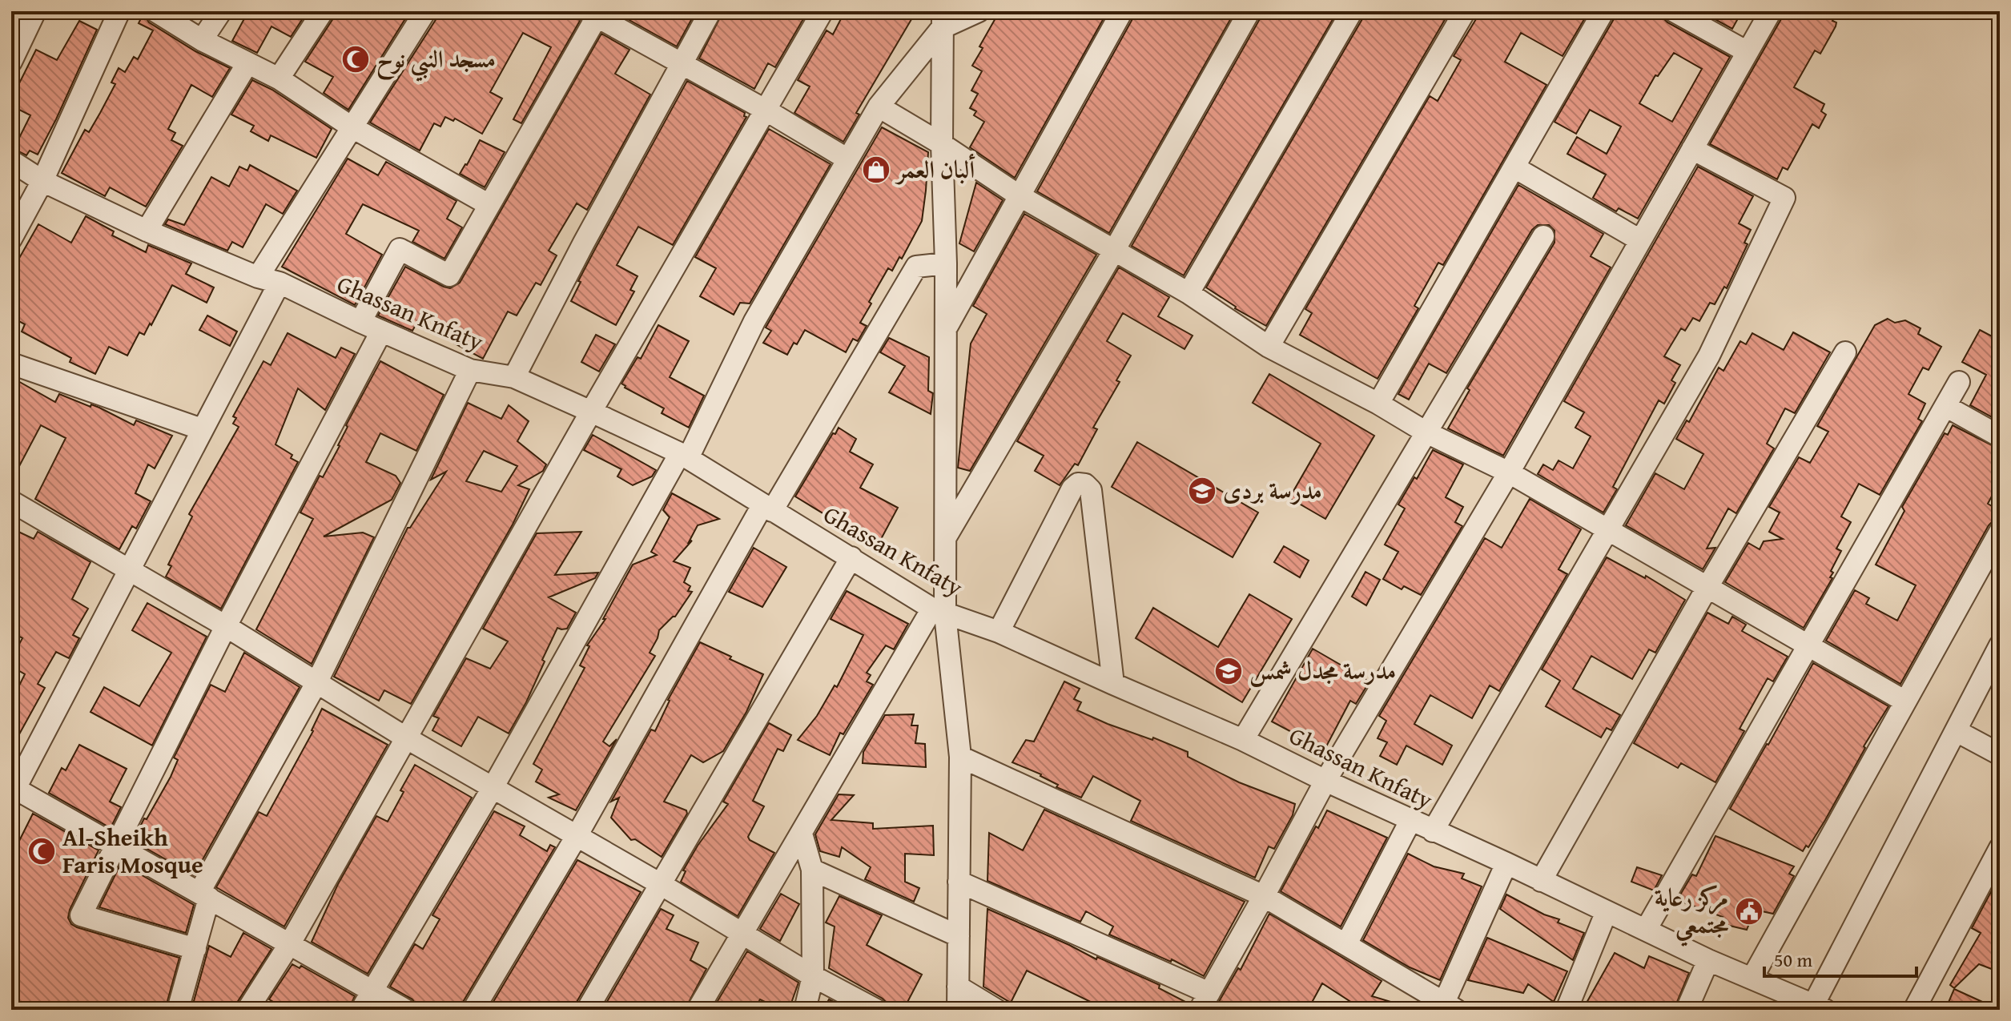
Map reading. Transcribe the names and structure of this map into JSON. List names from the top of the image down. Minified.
{"streets":{"street":["Ghassan Knfaty"]},"places":{"mosque":["مسجد النبي نوح","Al-Sheikh Faris Mosque"],"shop":["ألبان العمر"],"school or university":["مدرسة بردى","مدرسة مجدل شمس"],"public building":["مركز رعاية مجتمعي"]},"scale_bar":"50 m"}
